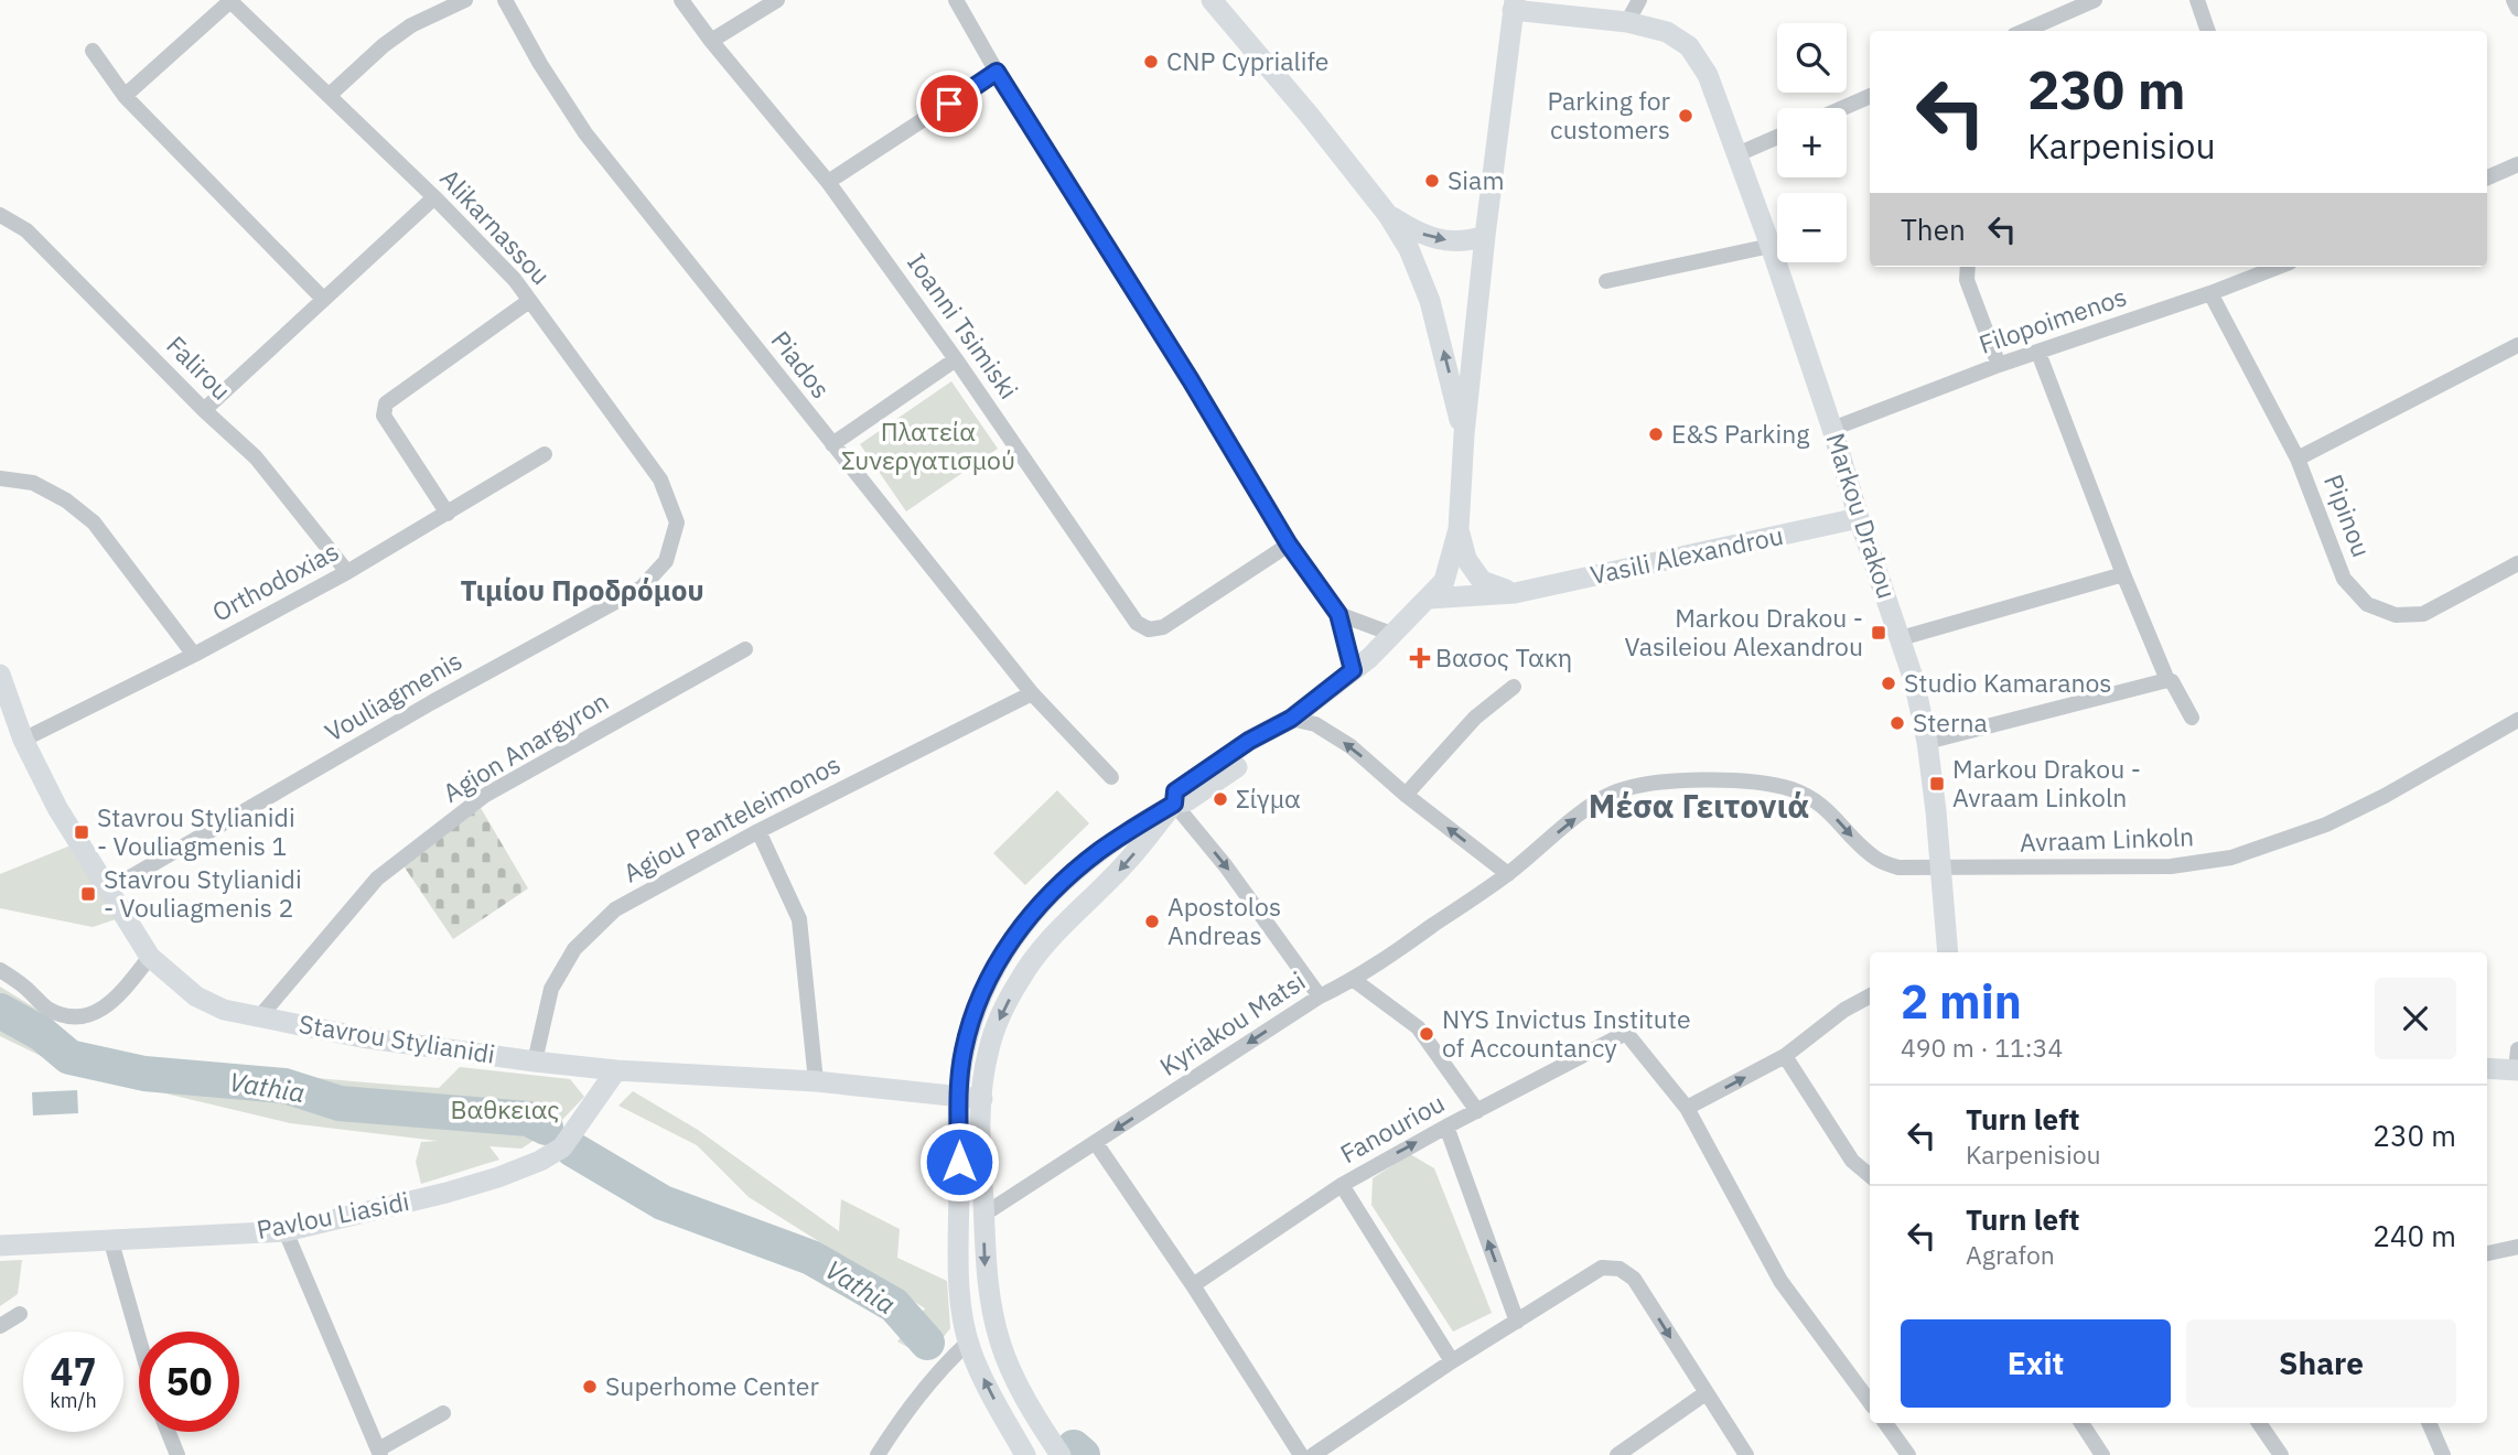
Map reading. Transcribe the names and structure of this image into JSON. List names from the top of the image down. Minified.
{"streets":{"street":["Alikarnassou","Filopoimenos","Ioanni Tsimiski","Piados","Falirou","Markou Drakou","Pipinou","Vasili Alexandrou","Orthodoxias","Vouliagmenis","Agion Anargyron","Agiou Panteleimonos","Avraam Linkoln","Kyriakou Matsi","Stavrou Stylianidi","Fanouriou","Pavlou Liasidi"]},"crossings":[["Alikarnassou","Vouliagmenis"],["Filopoimenos","Markou Drakou"],["Filopoimenos","Pipinou"],["Piados","Agiou Panteleimonos"],["Falirou","Orthodoxias"],["Markou Drakou","Vasili Alexandrou"],["Markou Drakou","Avraam Linkoln"],["Orthodoxias","Stavrou Stylianidi"],["Vouliagmenis","Stavrou Stylianidi"],["Agion Anargyron","Stavrou Stylianidi"],["Agiou Panteleimonos","Stavrou Stylianidi"],["Avraam Linkoln","Kyriakou Matsi"],["Stavrou Stylianidi","Pavlou Liasidi"]],"one_way":["Avraam Linkoln","Kyriakou Matsi"],"districts":["Τιμίου Προδρόμου","Μέσα Γειτονιά"],"water":["Vathia"],"parks":["Πλατεία Συνεργατισμού","Βαθκειας"],"places":{"other":["CNP Cyprialife","Parking for customers","Siam","E&S Parking","Studio Kamaranos","Sterna","Σίγμα","Apostolos Andreas","NYS Invictus Institute of Accountancy","Superhome Center"],"transit":["Markou Drakou - Vasileiou Alexandrou","Markou Drakou - Avraam Linkoln","Stavrou Stylianidi - Vouliagmenis 1","Stavrou Stylianidi - Vouliagmenis 2"],"health":["Βασος Τακη"]},"page":{"map_buttons":["+","−"],"turn":["230 m","Karpenisiou"],"then":"Then","heading":["2 min","490 m · 11:34"],"list":[{"name":"Turn left","note":"Karpenisiou","value":"230 m"},{"name":"Turn left","note":"Agrafon","value":"240 m"}],"buttons":["Exit","Share"],"speed":"47 km/h","limit":"50"}}
